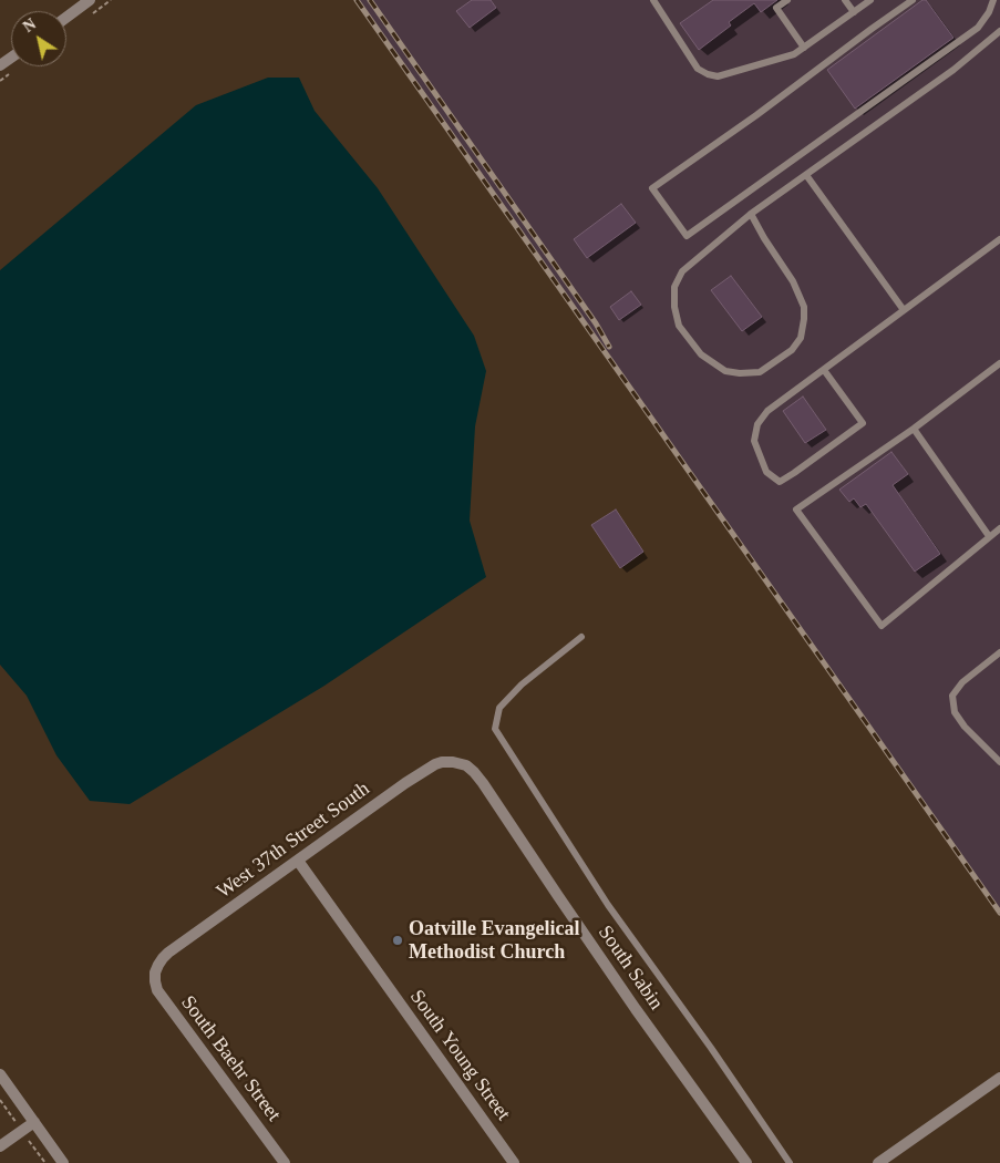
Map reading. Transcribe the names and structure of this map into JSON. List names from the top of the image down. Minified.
{"streets":{"street":["West 37th Street South","South Sabin","South Young Street","South Baehr Street"]},"crossings":[["West 37th Street South","South Sabin"],["West 37th Street South","South Young Street"],["West 37th Street South","South Baehr Street"]],"places":["Oatville Evangelical Methodist Church"],"north":"top left"}
